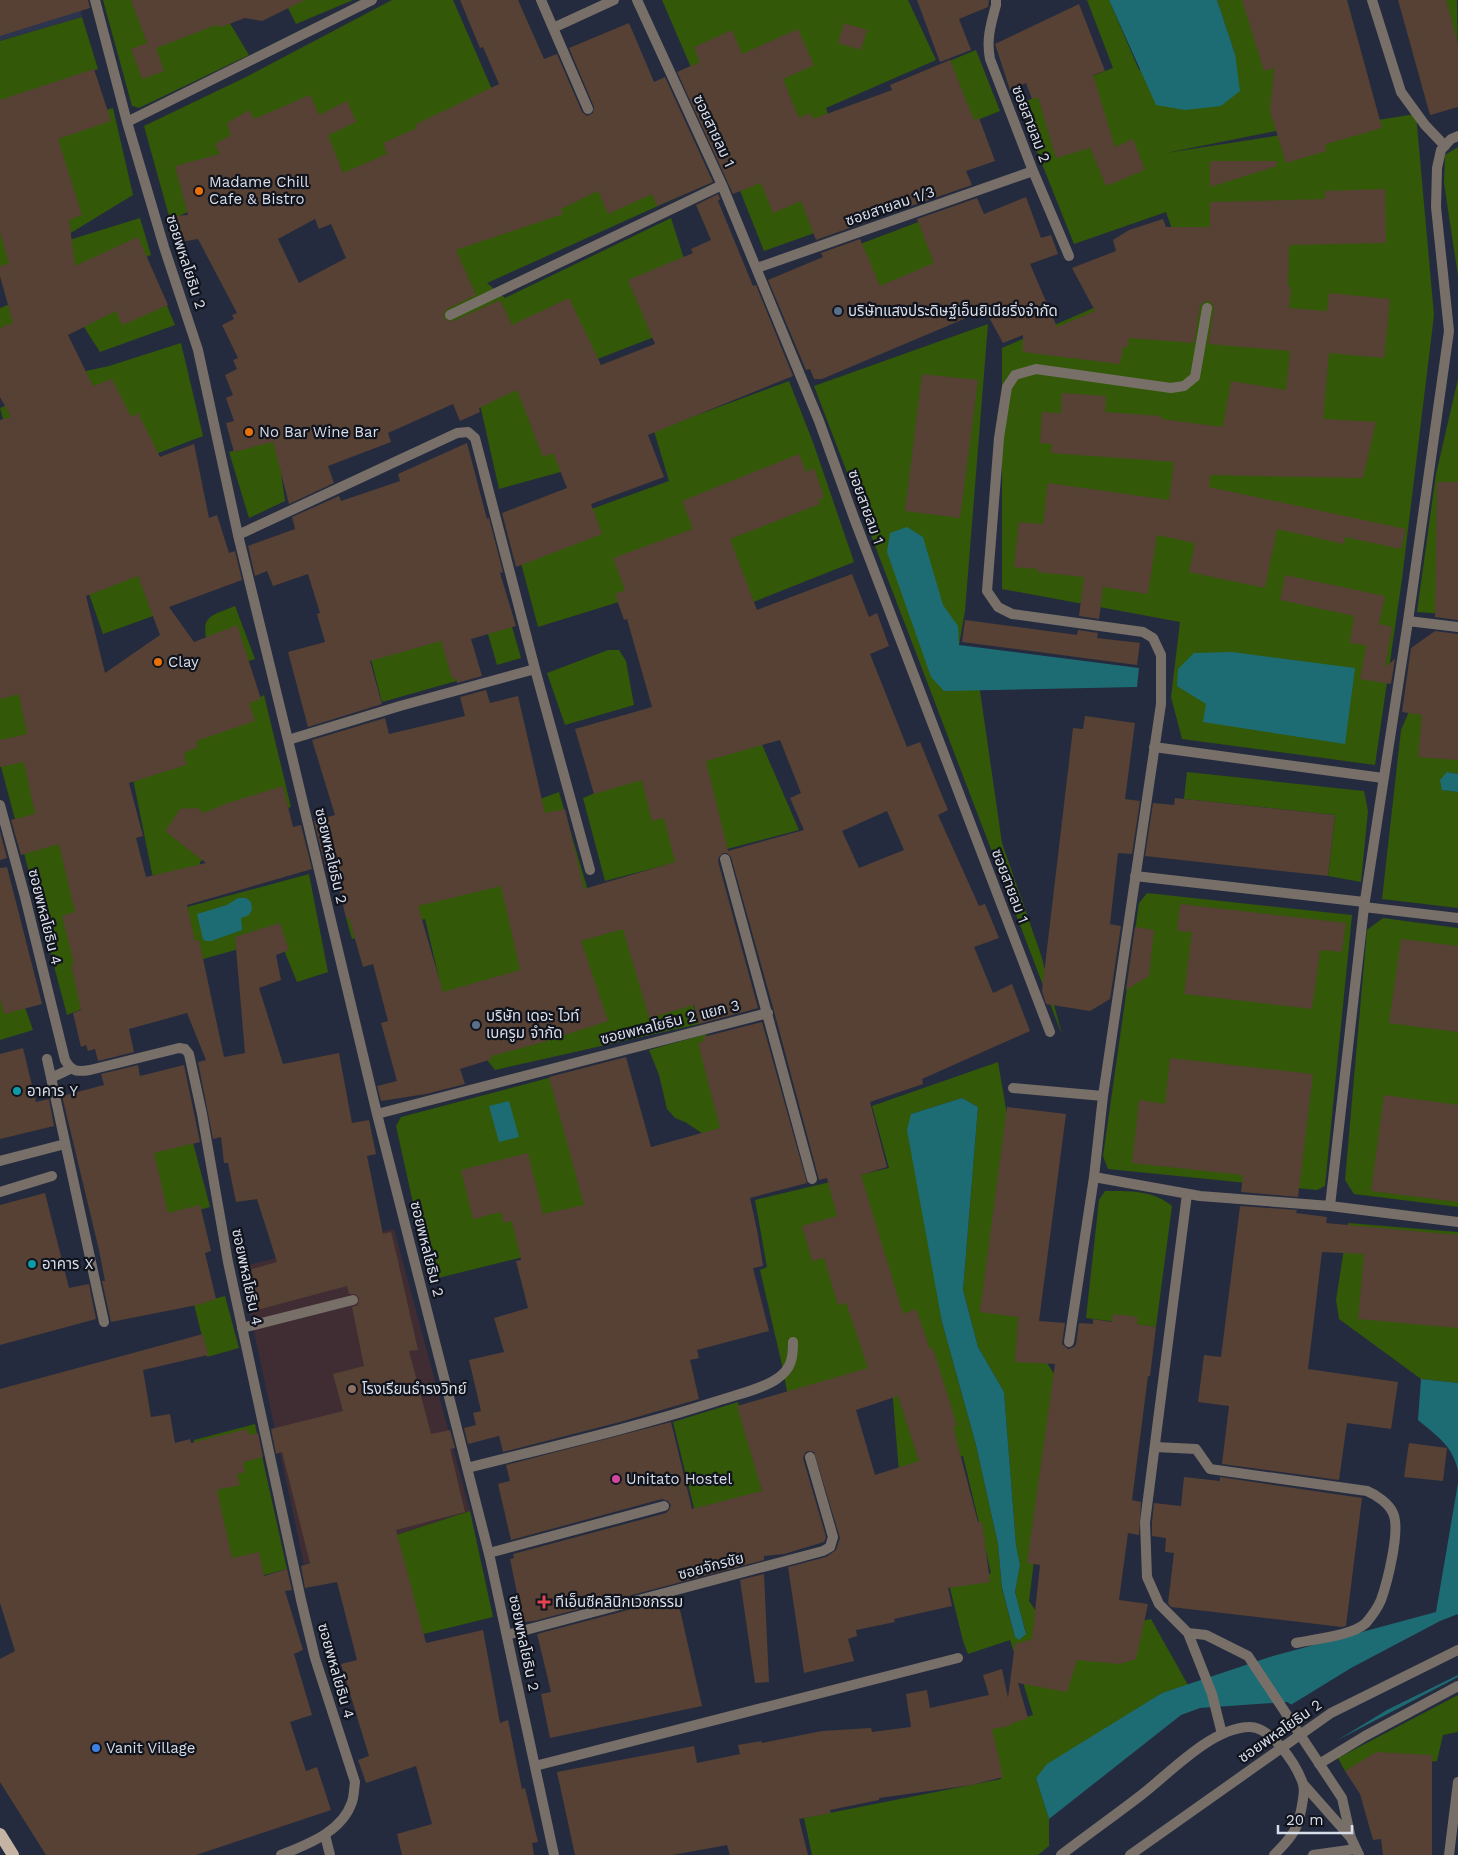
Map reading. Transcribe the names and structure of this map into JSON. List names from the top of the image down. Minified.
{"streets":{"street":["ซอยสายลม 2","ซอยสายลม 1","ซอยสายลม 1/3","ซอยพหลโยธิน 2","ซอยพหลโยธิน 4","ซอยพหลโยธิน 2 แยก 3","ซอยจักรชัย"]},"crossings":[["ซอยสายลม 2","ซอยสายลม 1/3"],["ซอยสายลม 1","ซอยสายลม 1/3"],["ซอยพหลโยธิน 2","ซอยพหลโยธิน 2 แยก 3"],["ซอยพหลโยธิน 2","ซอยจักรชัย"]],"places":{"other":["Madame Chill Cafe & Bistro","บริษัทแสงประดิษฐ์เอ็นยิเนียริ่งจำกัด","No Bar Wine Bar","Clay","บริษัท เดอะ ไวท์ เบครูม จำกัด","อาคาร Y","อาคาร X","โรงเรียนธำรงวิทย์","Unitato Hostel","Vanit Village"],"health":["ทีเอ็นซีคลินิกเวชกรรม"]},"scale_bar":"20 m"}
